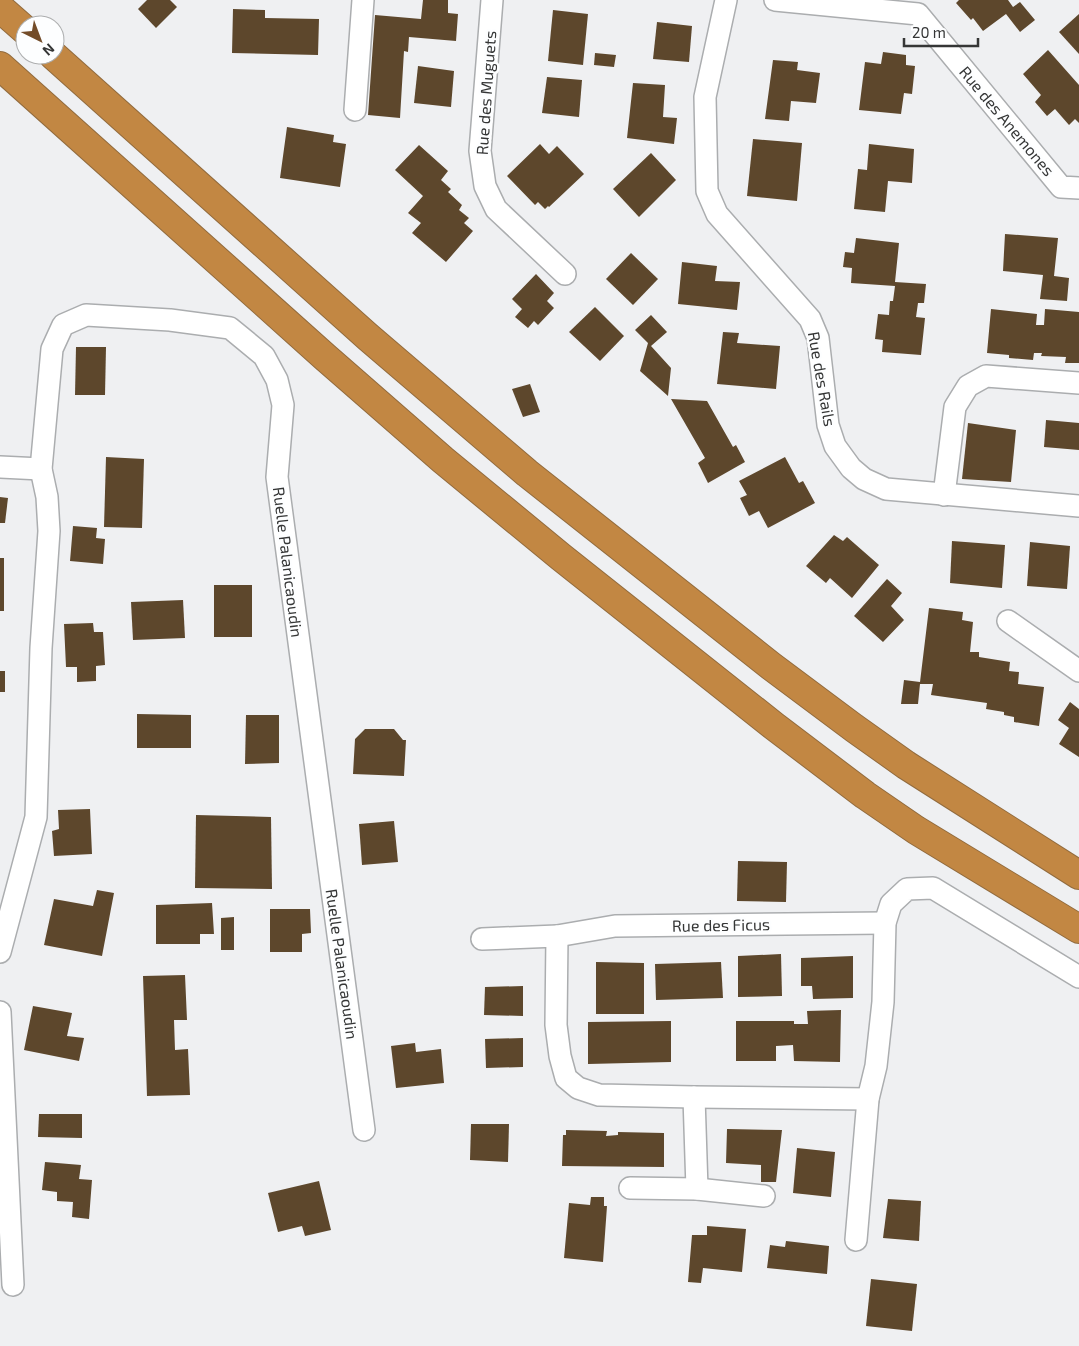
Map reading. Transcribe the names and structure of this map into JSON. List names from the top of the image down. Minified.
{"streets":{"street":["Rue des Muguets","Rue des Anemones","Rue des Rails","Ruelle Palanicaoudin","Rue des Ficus"]},"scale_bar":"20 m","north":"bottom right"}
